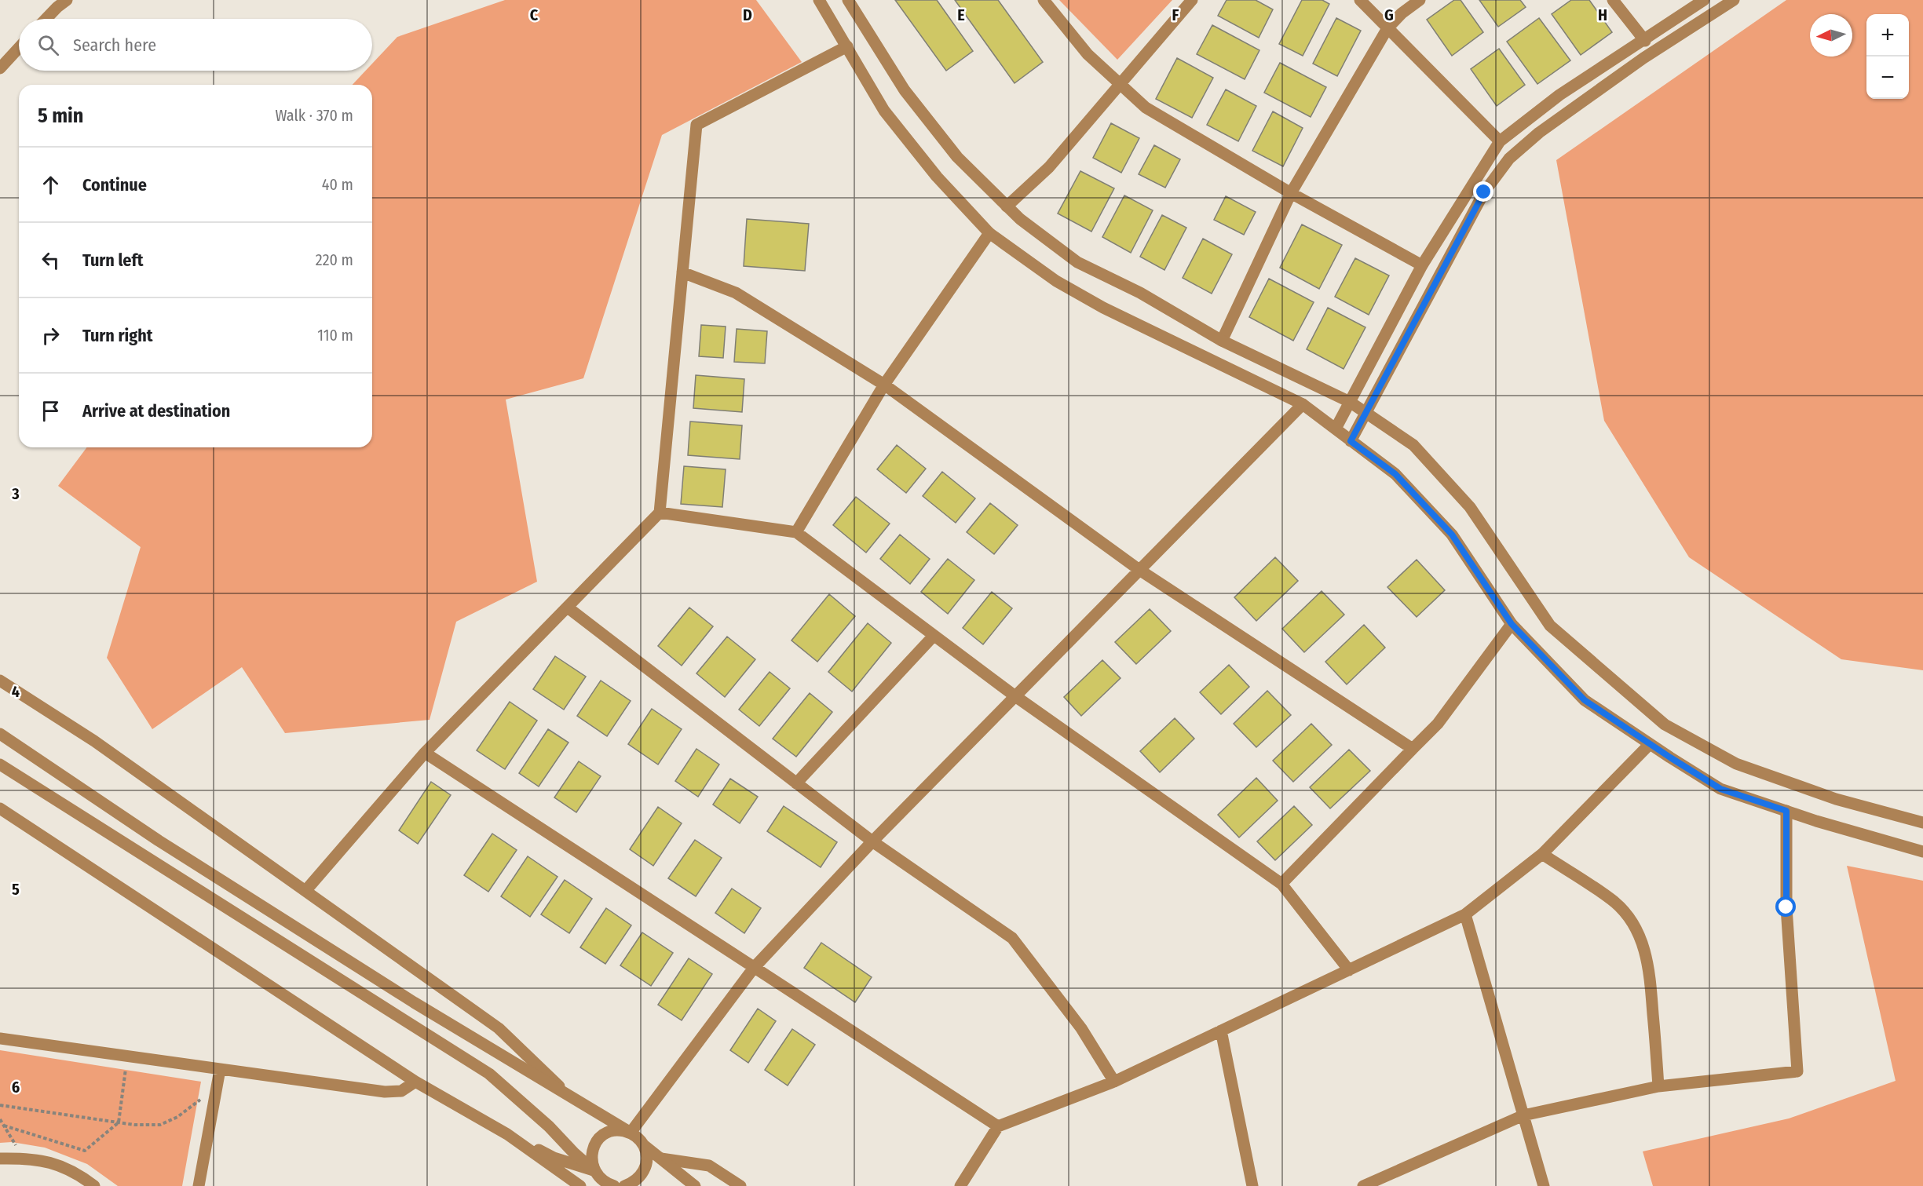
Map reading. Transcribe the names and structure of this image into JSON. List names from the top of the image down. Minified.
{"north":"left","page":{"map_buttons":["+","−"],"search":"Search here","heading":["5 min","Walk · 370 m"],"list":[["Continue","40 m"],["Turn left","220 m"],["Turn right","110 m"],"Arrive at destination"]},"grid":{"columns":["C","D","E","F","G","H"],"rows":["3","4","5","6"]}}
